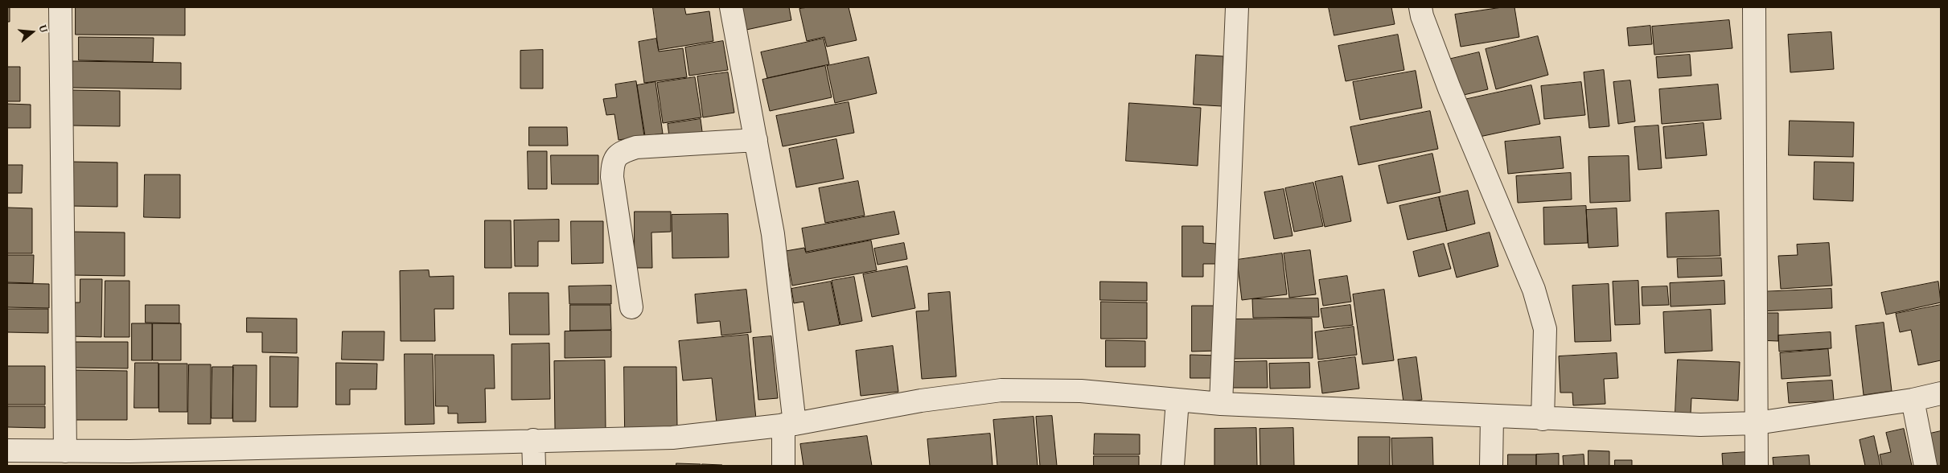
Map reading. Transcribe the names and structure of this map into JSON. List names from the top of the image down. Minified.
{"north":"right"}
